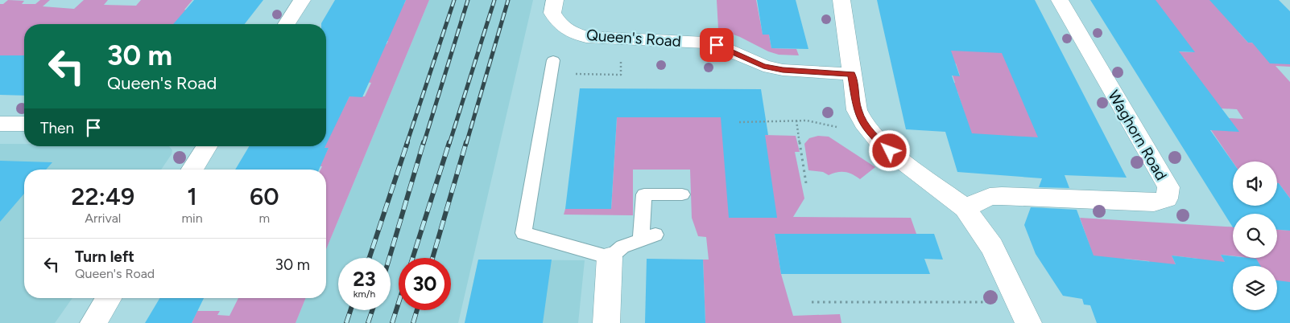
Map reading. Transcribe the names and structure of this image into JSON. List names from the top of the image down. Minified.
{"streets":{"street":["Queen's Road","Waghorn Road"]},"page":{"turn":["30 m","Queen's Road"],"then":"Then","eta":["22:49","Arrival","1","min","60","m"],"list":[{"name":"Turn left","note":"Queen's Road","value":"30 m"}],"speed":"23 km/h","limit":"30"}}
